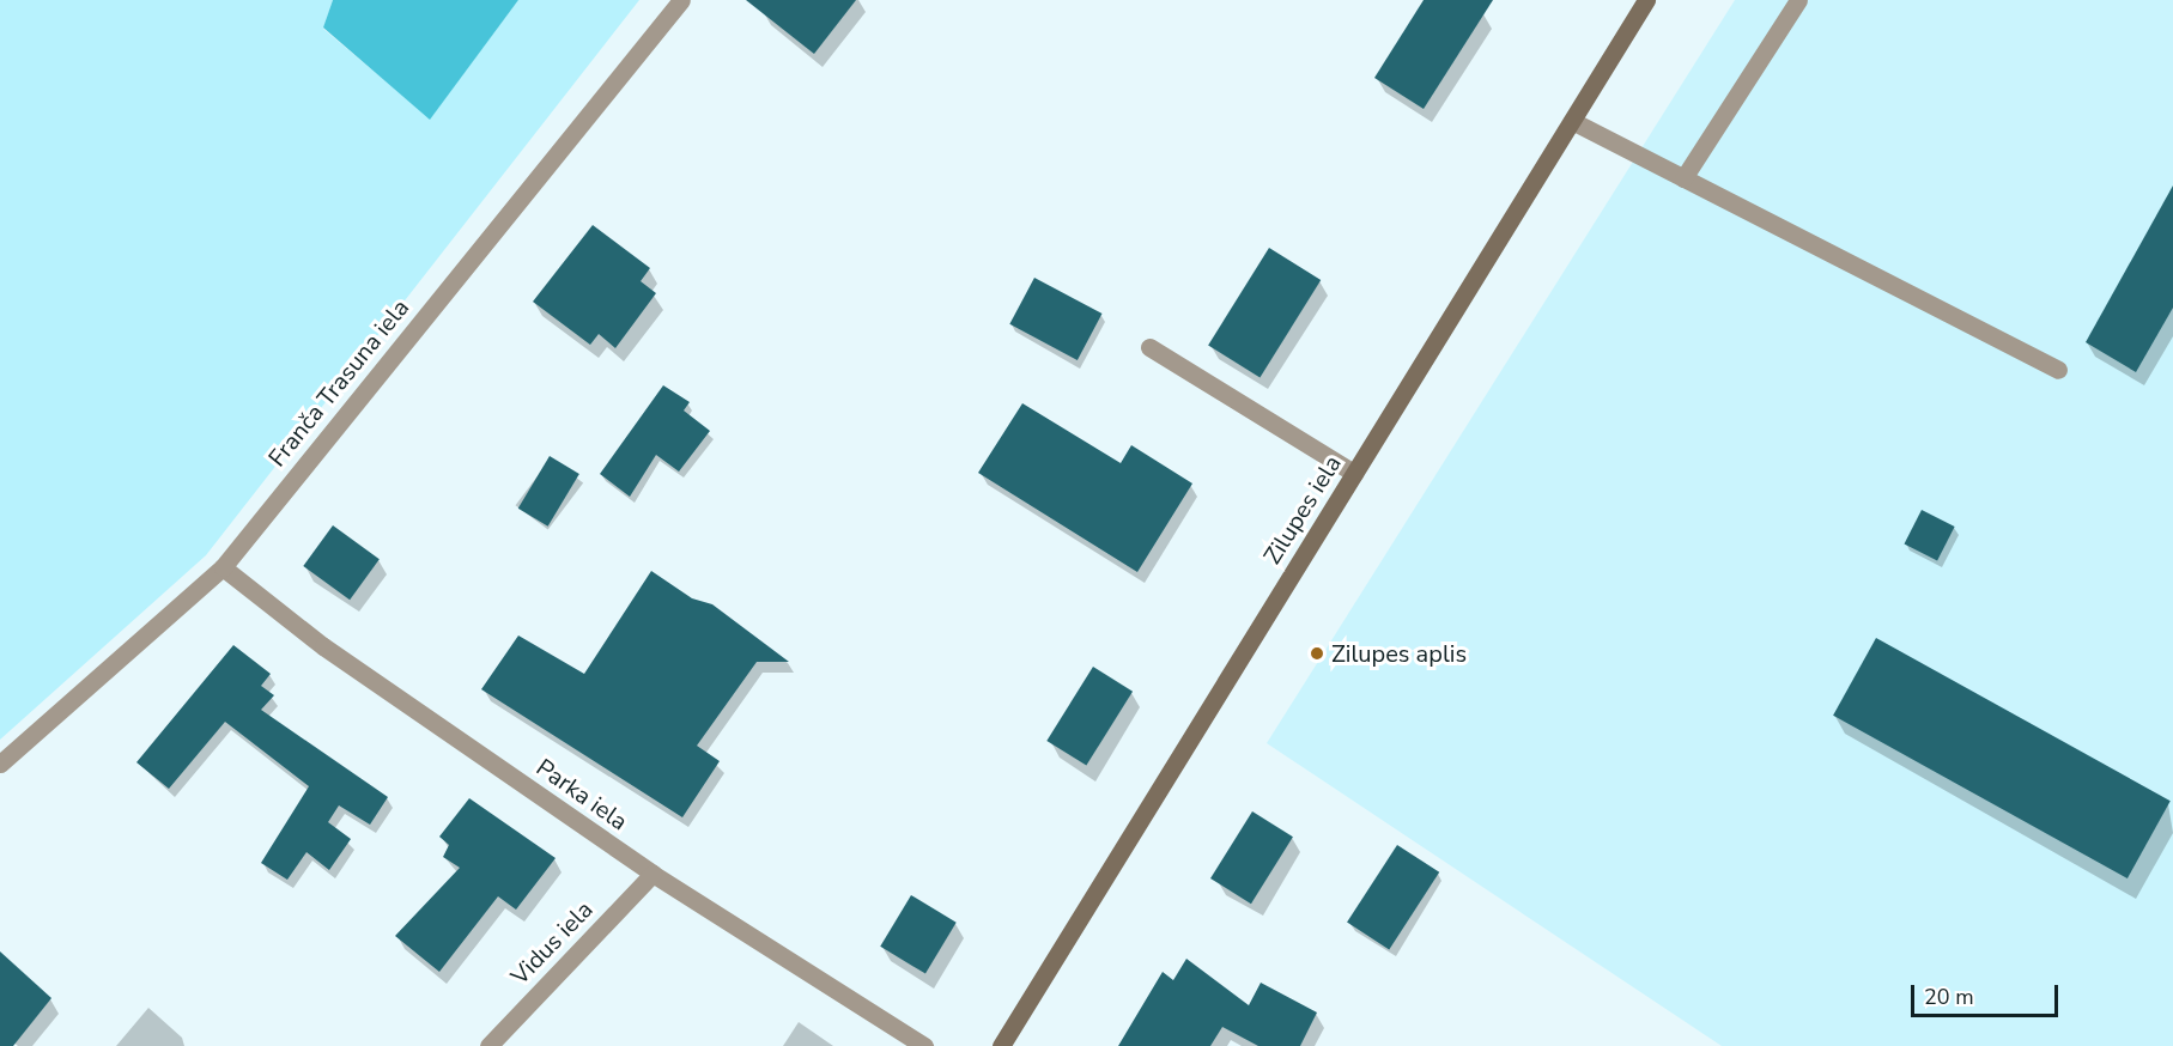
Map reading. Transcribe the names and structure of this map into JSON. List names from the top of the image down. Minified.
{"streets":{"main road":["Zilupes iela"],"street":["Franča Trasuna iela","Parka iela","Vidus iela"]},"crossings":[["Franča Trasuna iela","Parka iela"],["Parka iela","Vidus iela"]],"places":["Zilupes aplis"],"scale_bar":"20 m"}
